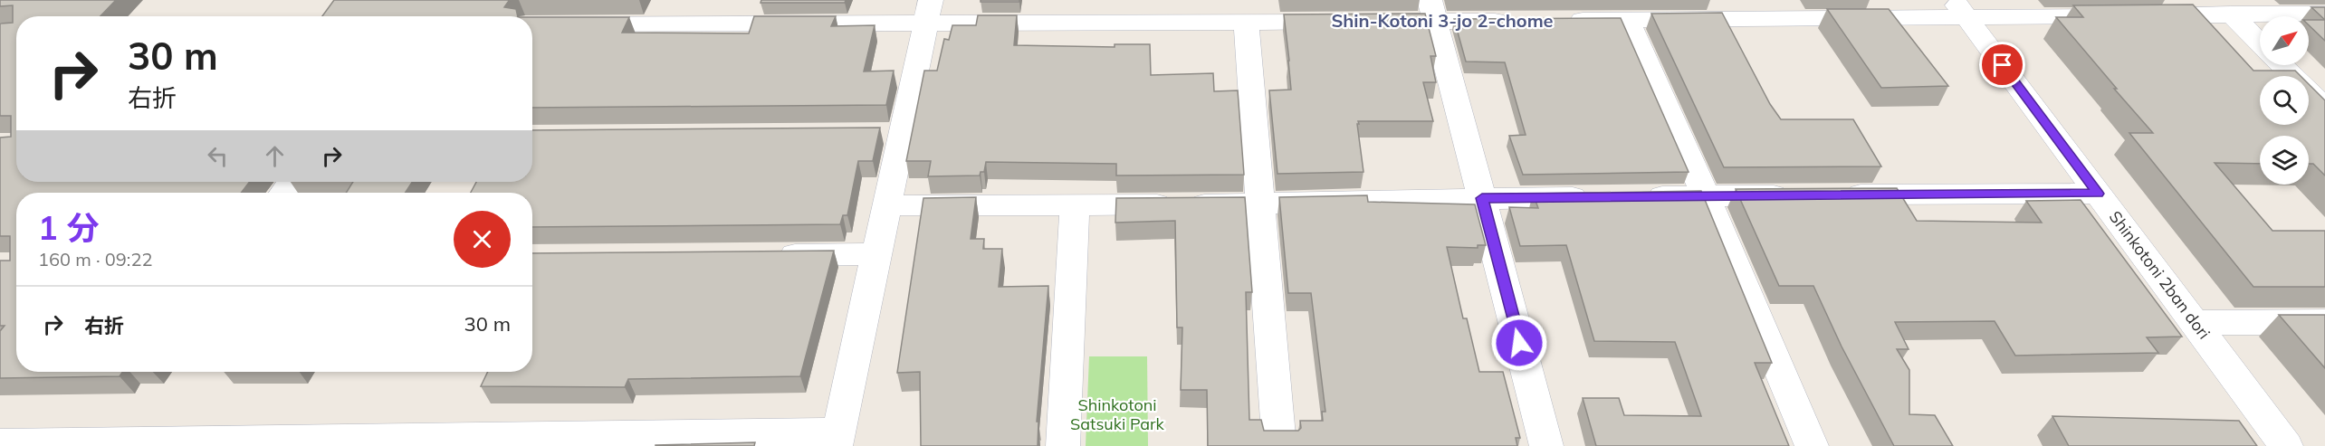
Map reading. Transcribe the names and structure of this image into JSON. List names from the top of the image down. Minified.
{"streets":{"street":["Shinkotoni 2ban dori"]},"districts":["Shin-Kotoni 3-jo 2-chome"],"parks":["Shinkotoni Satsuki Park"],"north":"top right","page":{"turn":["30 m","右折"],"heading":["1 分","160 m · 09:22"],"list":[{"name":"右折","value":"30 m"}]}}
